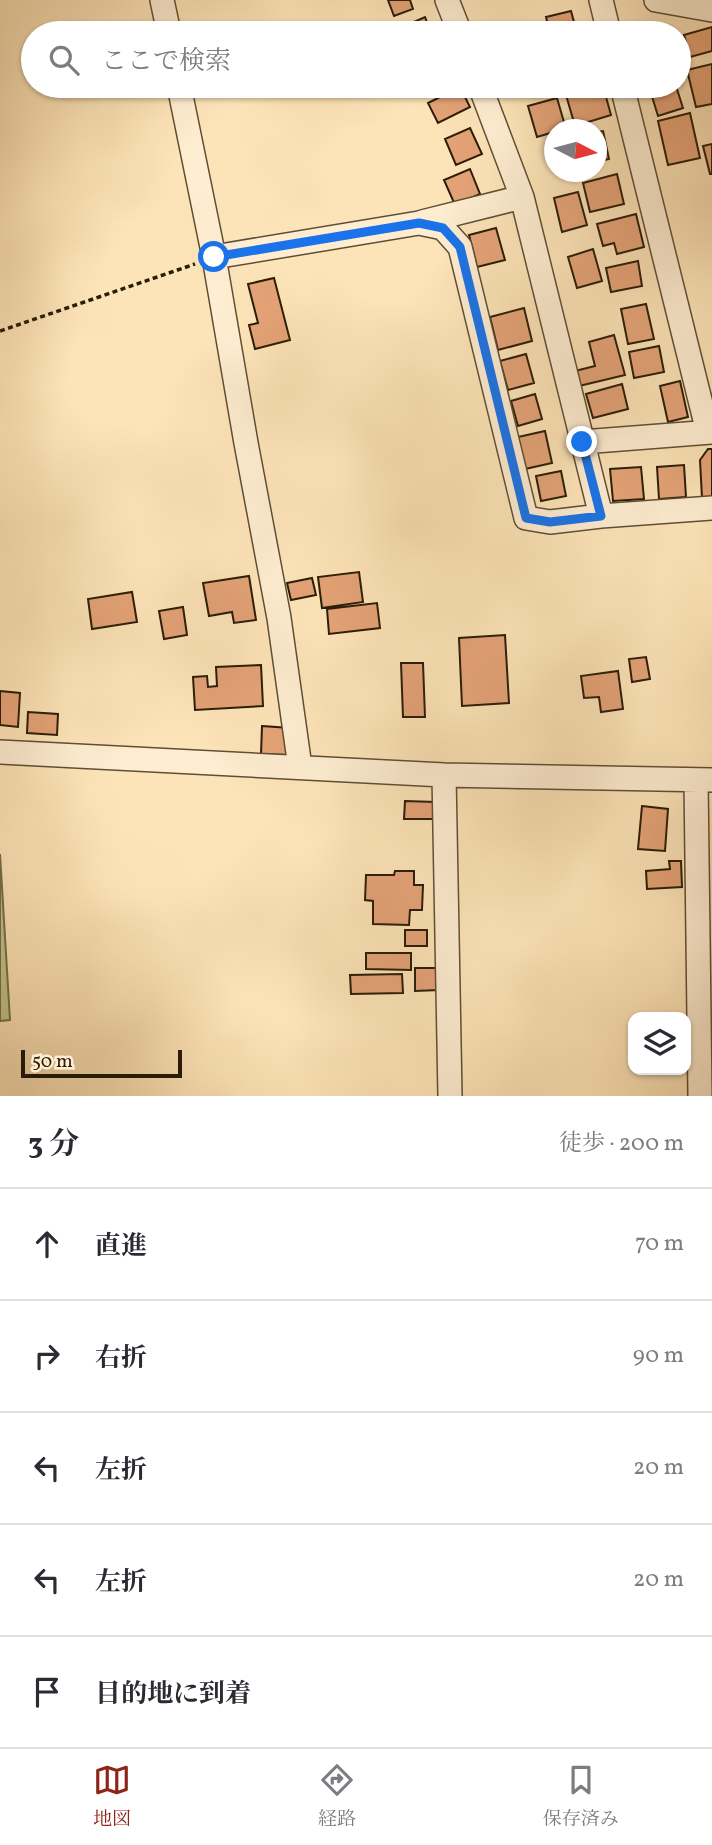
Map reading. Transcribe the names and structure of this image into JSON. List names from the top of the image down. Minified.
{"scale_bar":"50 m","north":"right","page":{"search":"ここで検索","scale":"50 m","heading":["3 分","徒歩 · 200 m"],"list":[["直進","70 m"],["右折","90 m"],["左折","20 m"],["左折","20 m"],"目的地に到着"],"nav":["地図","経路","保存済み"]}}
